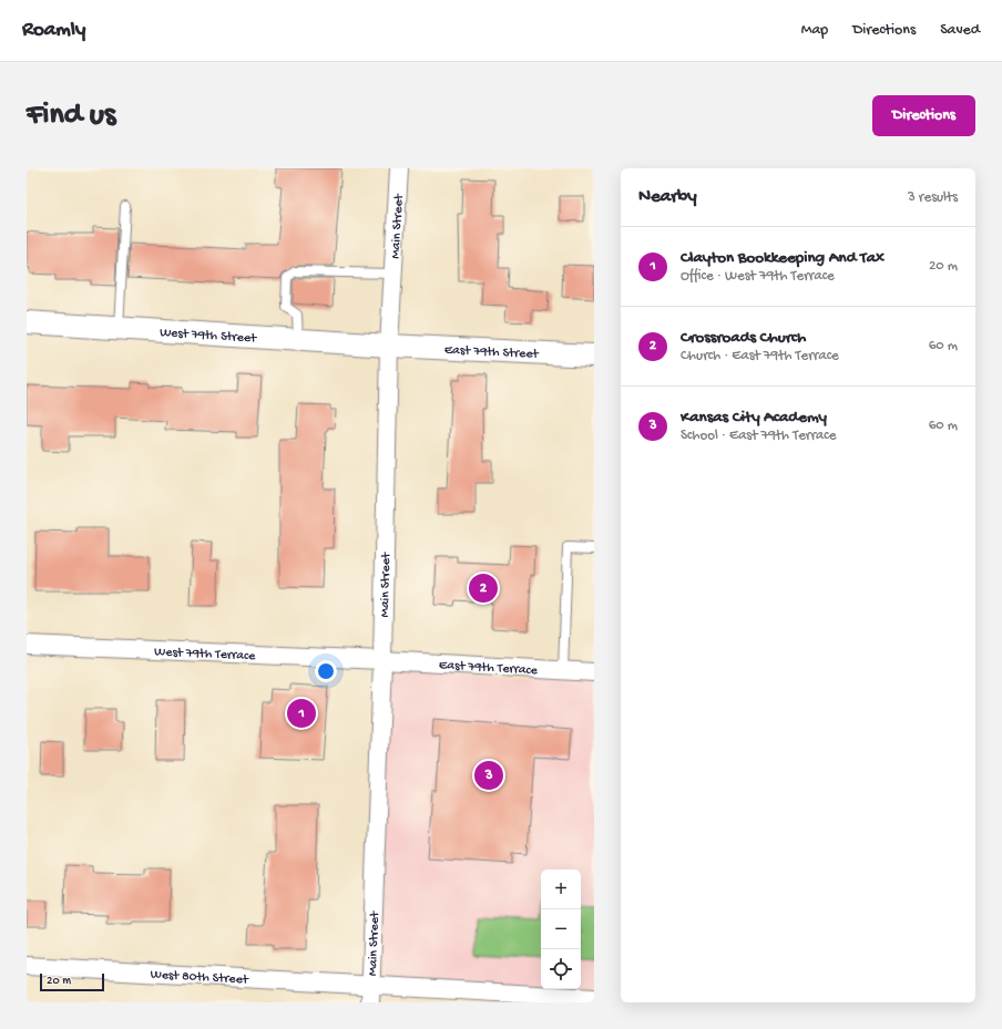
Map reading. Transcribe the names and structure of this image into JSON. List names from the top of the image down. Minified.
{"streets":{"street":["Main Street","West 79th Street","East 79th Street","West 79th Terrace","East 79th Terrace","West 80th Street"]},"crossings":[["Main Street","West 79th Street"],["Main Street","East 79th Street"],["Main Street","West 79th Terrace"],["Main Street","East 79th Terrace"],["Main Street","West 80th Street"],["West 79th Street","East 79th Street"],["West 79th Terrace","East 79th Terrace"]],"scale_bar":"20 m","page":{"header":"Roamly","nav":["Map","Directions","Saved"],"buttons":"Directions","title":"Find us","heading":["Nearby","3 results"],"list":[{"mark":"1","name":"Clayton Bookkeeping And Tax","note":"Office · West 79th Terrace","value":"20 m"},{"mark":"2","name":"Crossroads Church","note":"Church · East 79th Terrace","value":"60 m"},{"mark":"3","name":"Kansas City Academy","note":"School · East 79th Terrace","value":"60 m"}],"pins":["2","1","3"],"map_buttons":["+","−"],"scale":"20 m"}}
